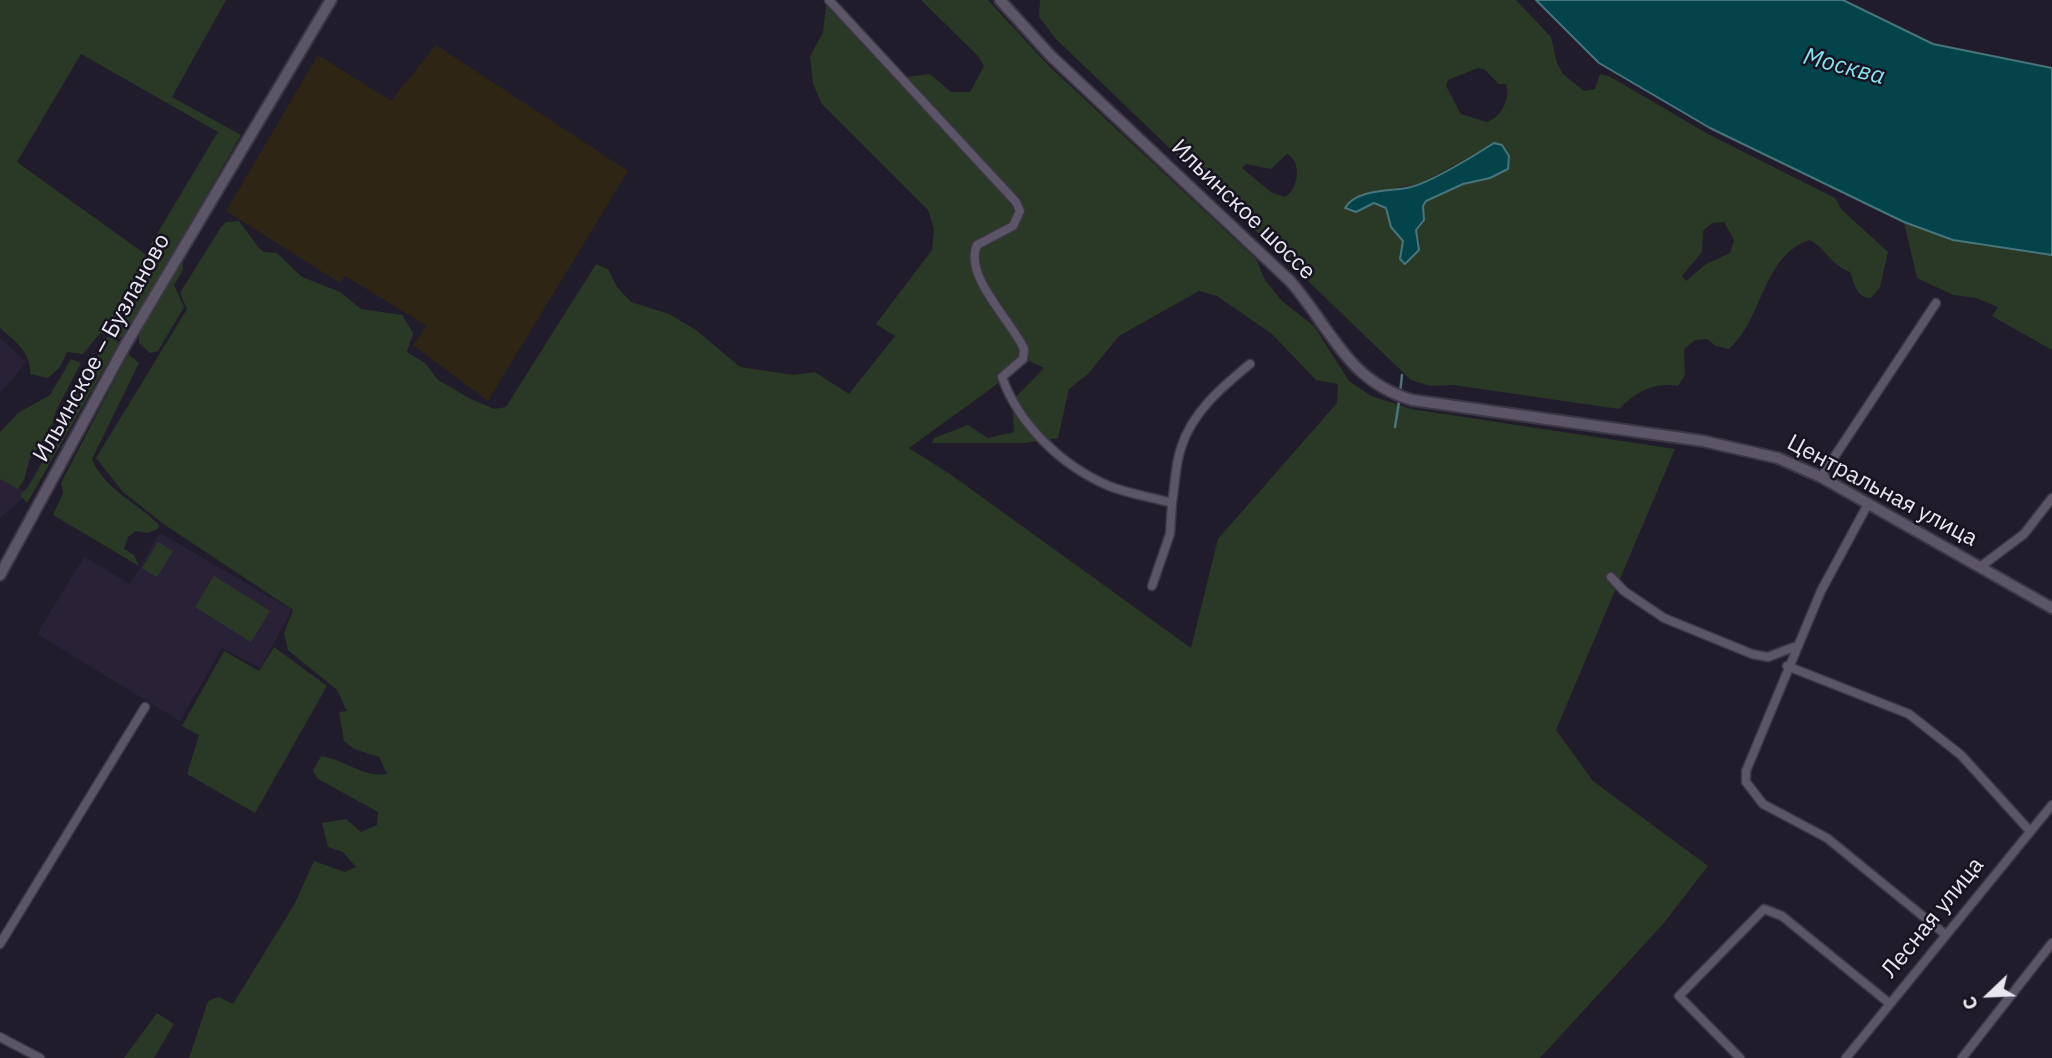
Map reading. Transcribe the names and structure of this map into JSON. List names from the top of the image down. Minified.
{"streets":{"main road":["Ильинское шоссе","Ильинское – Бузланово","Центральная улица"],"street":["Лесная улица"]},"crossings":[["Ильинское шоссе","Центральная улица"]],"water":["Москва"],"north":"bottom left"}
